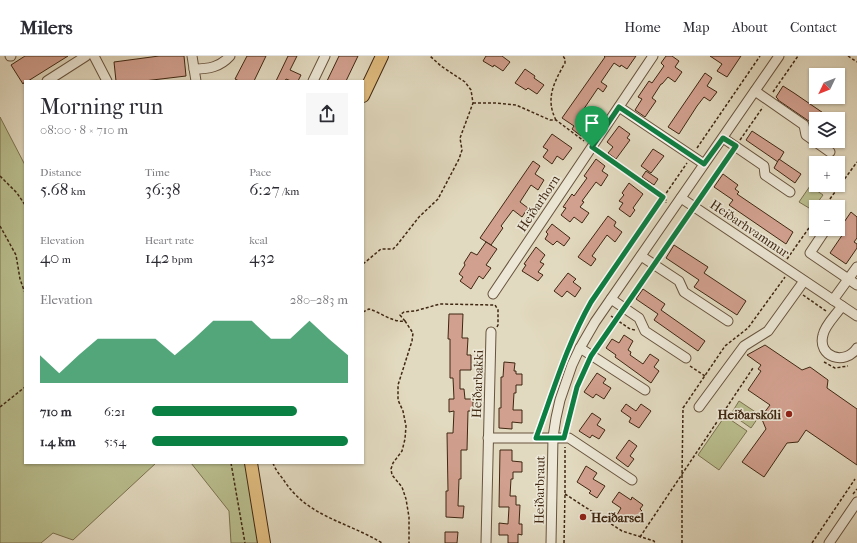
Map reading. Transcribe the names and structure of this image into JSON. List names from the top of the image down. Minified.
{"streets":{"street":["Heiðarhorn","Heiðarhvammur","Heiðarbakki","Heiðarbraut"]},"crossings":[["Heiðarhvammur","Heiðarbraut"]],"places":["Heiðarskóli","Heiðarsel"],"north":"bottom left","page":{"header":"Milers","nav":["Home","Map","About","Contact"],"map_buttons":["+","−"],"heading":["Morning run","08:00 · 8 × 710 m"],"stats":[["Distance","5.68 km"],["Time","36:38"],["Pace","6:27 /km"],["Elevation","40 m"],["Heart rate","142 bpm"],["kcal","432"]],"chart":["Elevation","280–283 m"],"list":[{"name":"710 m","note":"6:21"},{"name":"1.4 km","note":"5:54"}]}}
